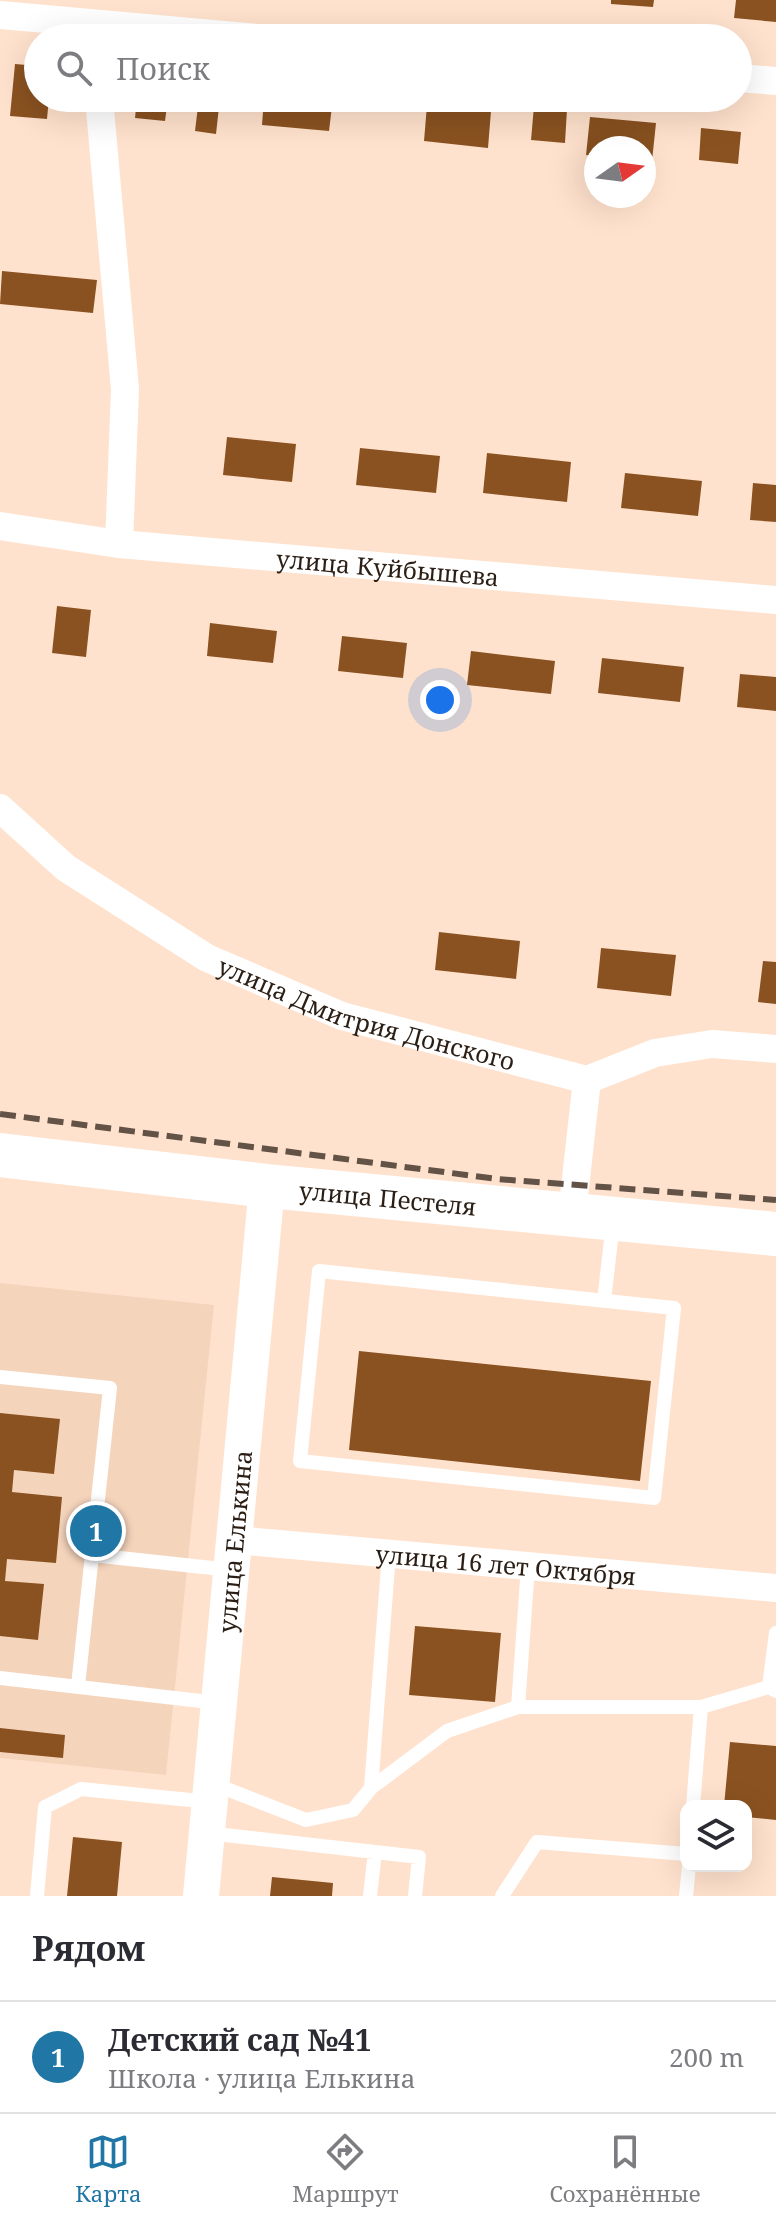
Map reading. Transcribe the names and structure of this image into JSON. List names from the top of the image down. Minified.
{"streets":{"main road":["улица Пестеля"],"street":["улица Куйбышева","улица Дмитрия Донского","улица Елькина","улица 16 лет Октября"]},"crossings":[["улица Пестеля","улица Елькина"],["улица Елькина","улица 16 лет Октября"]],"north":"right","page":{"search":"Поиск","pins":"1","heading":"Рядом","list":[{"mark":"1","name":"Детский сад №41","note":"Школа · улица Елькина","value":"200 m"}],"nav":["Карта","Маршрут","Сохранённые"]}}
